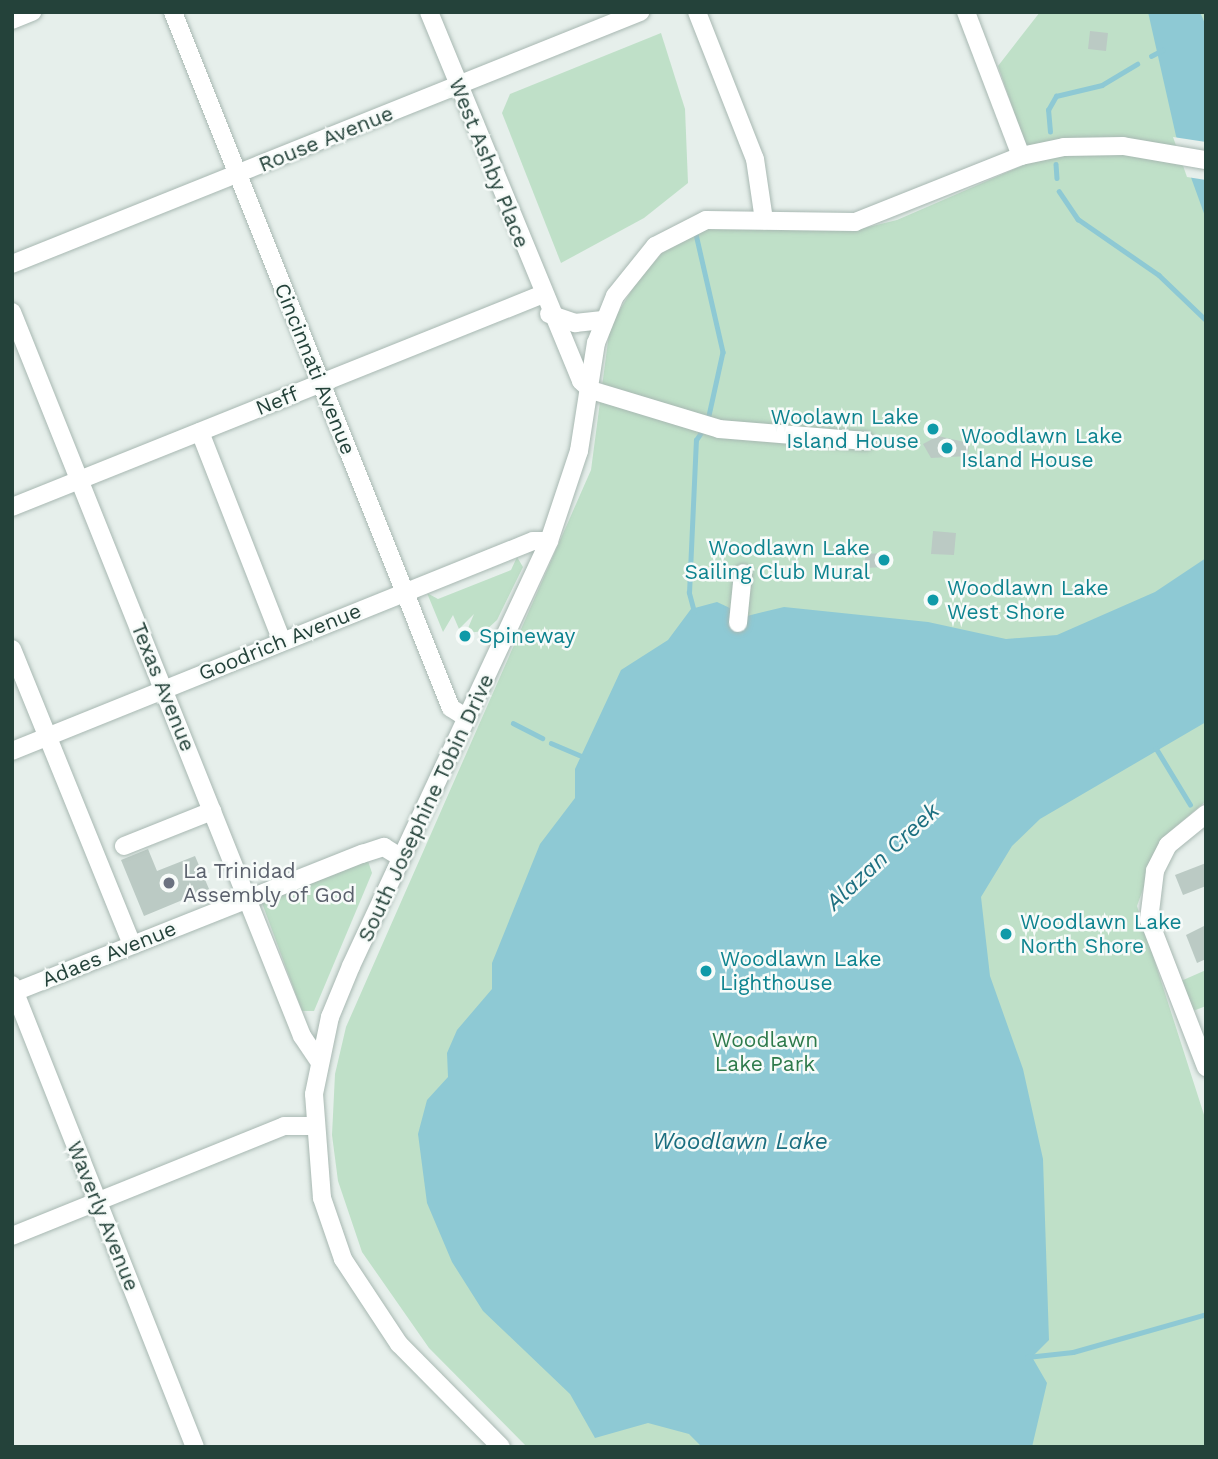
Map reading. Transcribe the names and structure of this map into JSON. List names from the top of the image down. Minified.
{"streets":{"street":["Rouse Avenue","West Ashby Place","Cincinnati Avenue","Neff","Goodrich Avenue","Texas Avenue","South Josephine Tobin Drive","Adaes Avenue","Waverly Avenue"]},"crossings":[["Rouse Avenue","West Ashby Place"],["Rouse Avenue","Cincinnati Avenue"],["West Ashby Place","Neff"],["West Ashby Place","South Josephine Tobin Drive"],["Cincinnati Avenue","Neff"],["Cincinnati Avenue","Goodrich Avenue"],["Cincinnati Avenue","South Josephine Tobin Drive"],["Neff","Texas Avenue"],["Goodrich Avenue","Texas Avenue"],["Goodrich Avenue","South Josephine Tobin Drive"],["Texas Avenue","South Josephine Tobin Drive"],["Texas Avenue","Adaes Avenue"],["South Josephine Tobin Drive","Adaes Avenue"],["Adaes Avenue","Waverly Avenue"]],"water":["Alazan Creek","Woodlawn Lake"],"parks":["Woodlawn Lake Park"],"places":["Woolawn Lake Island House","Woodlawn Lake Island House","Woodlawn Lake Sailing Club Mural","Woodlawn Lake West Shore","Spineway","La Trinidad Assembly of God","Woodlawn Lake North Shore","Woodlawn Lake Lighthouse"]}
